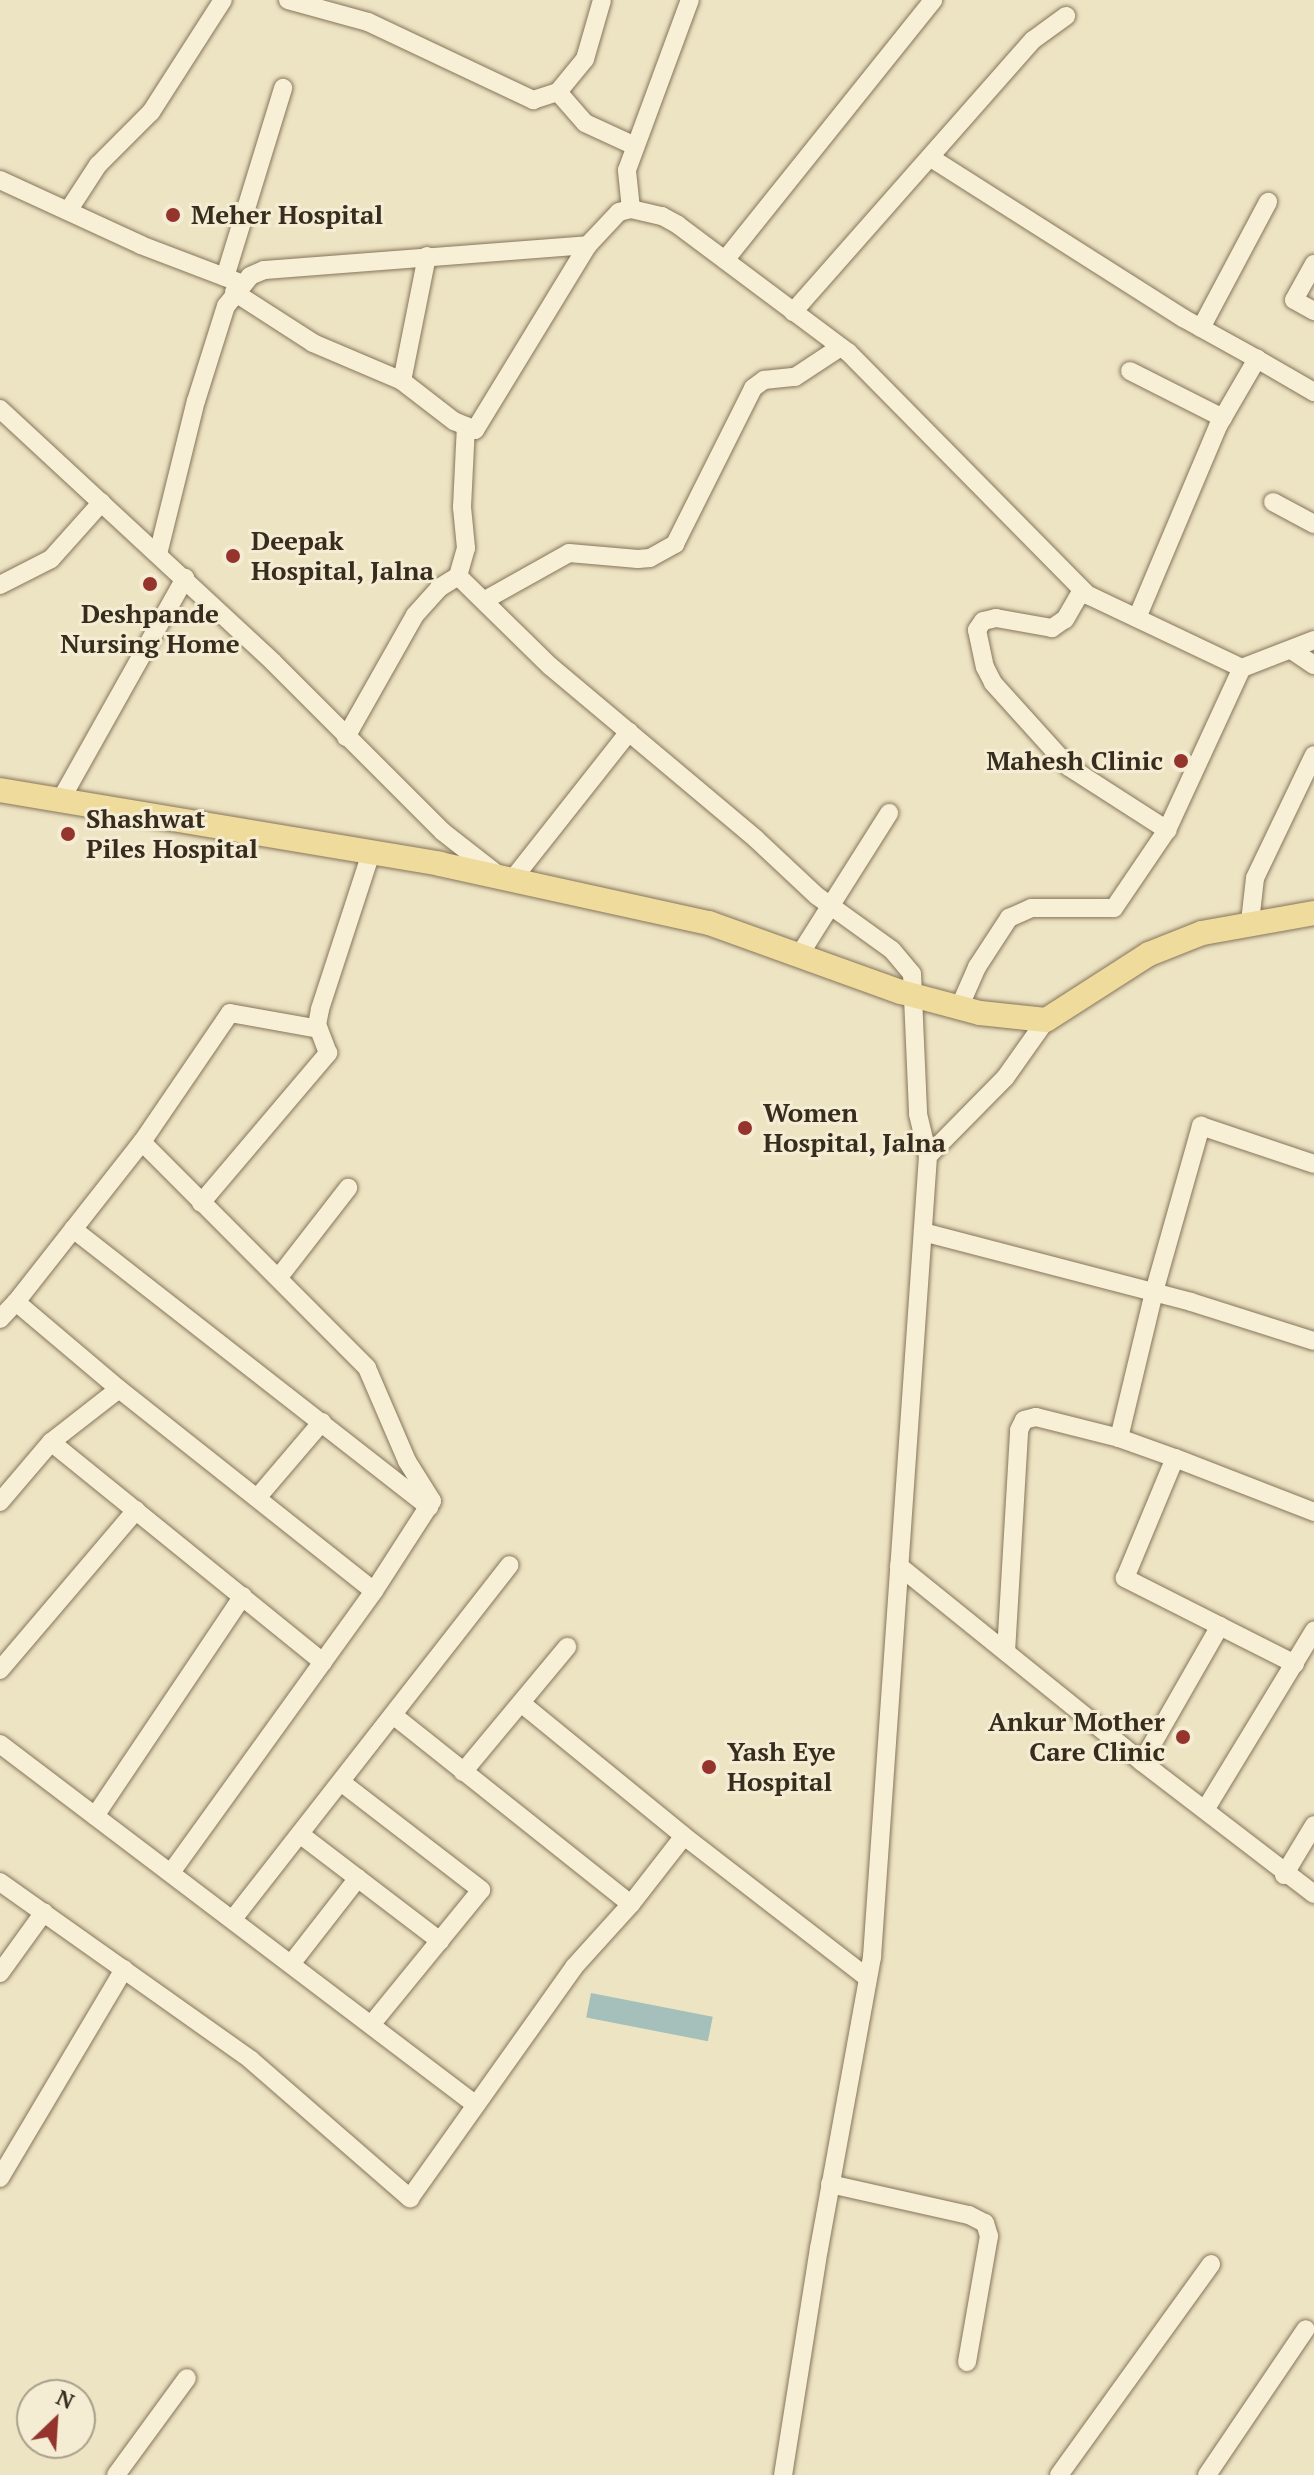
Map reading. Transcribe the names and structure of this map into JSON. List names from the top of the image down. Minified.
{"places":["Meher Hospital","Deepak Hospital, Jalna","Deshpande Nursing Home","Mahesh Clinic","Shashwat Piles Hospital","Women Hospital, Jalna","Ankur Mother Care Clinic","Yash Eye Hospital"],"north":"top right"}
